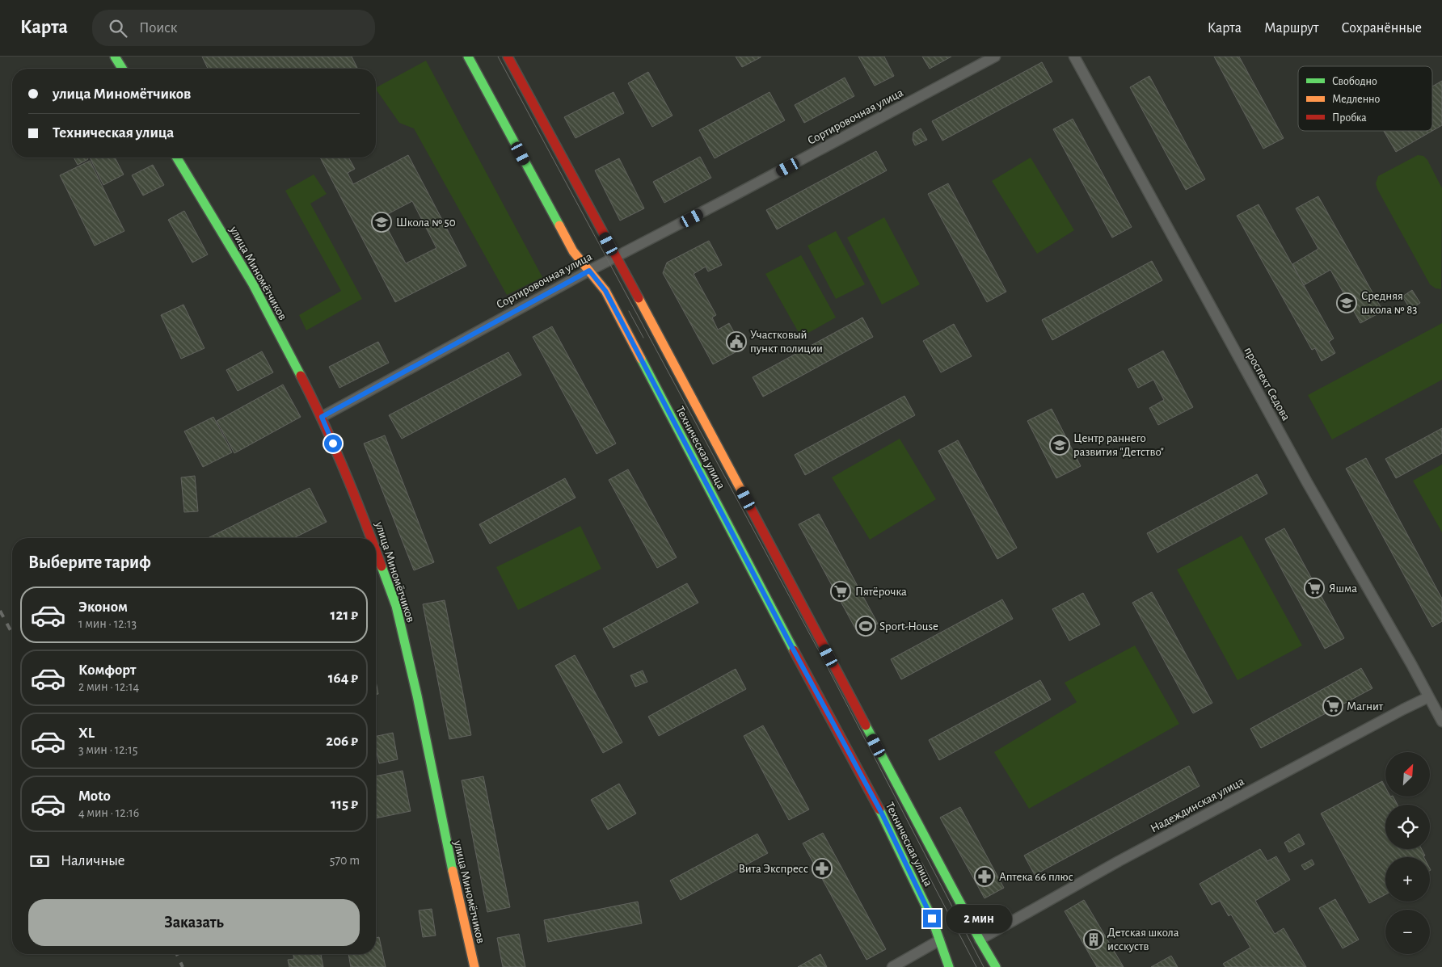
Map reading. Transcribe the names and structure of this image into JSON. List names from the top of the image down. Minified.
{"streets":{"street":["Сортировочная улица","улица Миномётчиков","проспект Седова","Техническая улица","Надеждинская улица"]},"crossings":[["Сортировочная улица","улица Миномётчиков"],["Сортировочная улица","Техническая улица"],["проспект Седова","Надеждинская улица"]],"places":{"school or university":["Школа № 50","Средняя школа № 83","Центр раннего развития \"Детство\""],"public building":["Участковый пункт полиции"],"supermarket":["Яшма","Пятёрочка","Магнит"],"sports":["Sport-House"],"pharmacy":["Вита Экспресс","Аптека 66 плюс"],"building":["Детская школа исскуств"]},"legend":["Свободно","Медленно","Пробка"],"north":"top right","page":{"header":"Карта","search":"Поиск","nav":["Карта","Маршрут","Сохранённые"],"banner":["улица Миномётчиков","Техническая улица"],"heading":"Выберите тариф","list":[{"name":"Эконом","note":"1 мин · 12:13","value":"121 ₽"},{"name":"Комфорт","note":"2 мин · 12:14","value":"164 ₽"},{"name":"XL","note":"3 мин · 12:15","value":"206 ₽"},{"name":"Moto","note":"4 мин · 12:16","value":"115 ₽"}],"map_buttons":["+","−"],"pay":["Наличные","570 m"],"buttons":"Заказать","bubble":"2 мин"}}
